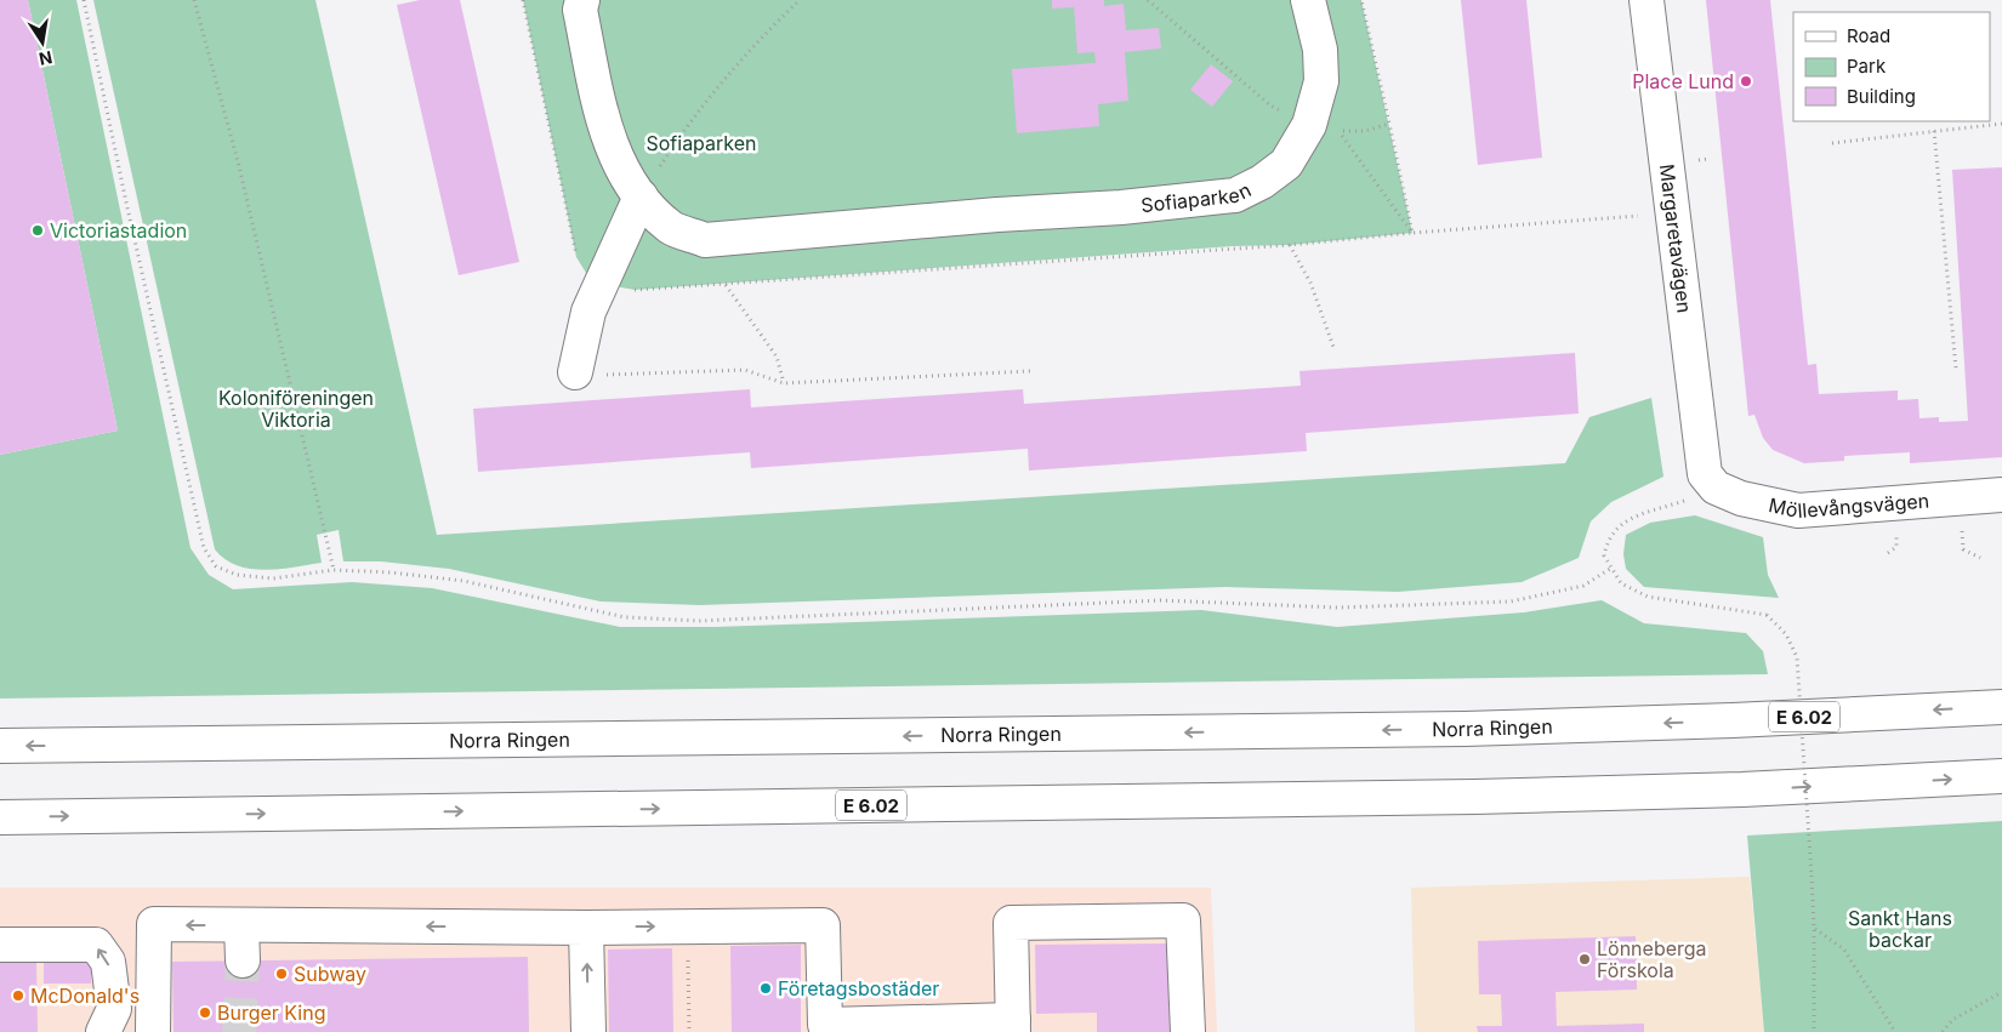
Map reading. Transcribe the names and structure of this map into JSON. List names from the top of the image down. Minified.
{"streets":{"main road":["Sofiaparken","Margaretavägen","Möllevångsvägen","E 6.02","Norra Ringen"]},"crossings":[["Margaretavägen","Möllevångsvägen"]],"parks":["Sofiaparken","Koloniföreningen Viktoria","Sankt Hans backar"],"places":["Place Lund","Victoriastadion","Lönneberga Förskola","Subway","Företagsbostäder","McDonald's","Burger King"],"legend":["Road","Park","Building"],"north":"bottom"}
